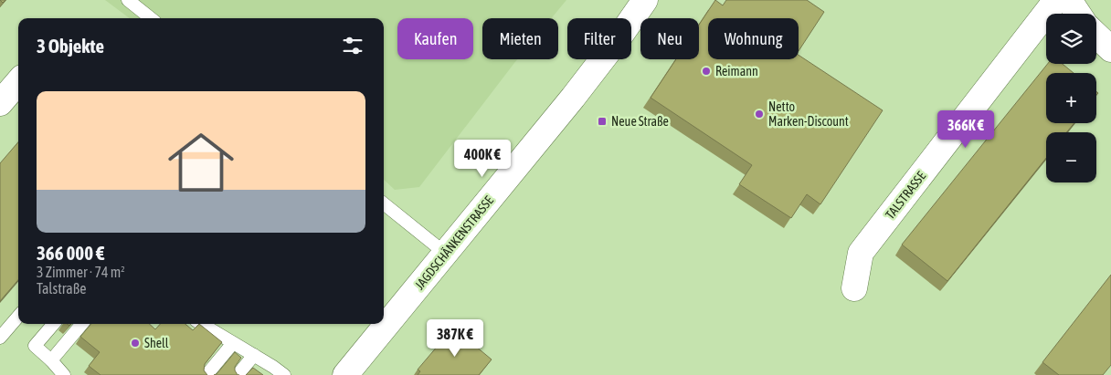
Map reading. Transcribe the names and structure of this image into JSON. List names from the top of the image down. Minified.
{"streets":{"main road":["TALSTRASSE","JAGDSCHÄNKENSTRASSE"]},"places":{"other":["Reimann","Netto Marken-Discount","Shell"],"transit":["Neue Straße"]},"page":{"map_buttons":["+","−"],"chip":["Kaufen","Mieten","Filter","Neu","Wohnung"],"heading":"3 Objekte","list":[{"name":"366 000 €","note":"3 Zimmer · 74 m² · Talstraße"}],"price":["366K €","400K €","387K €"]}}
